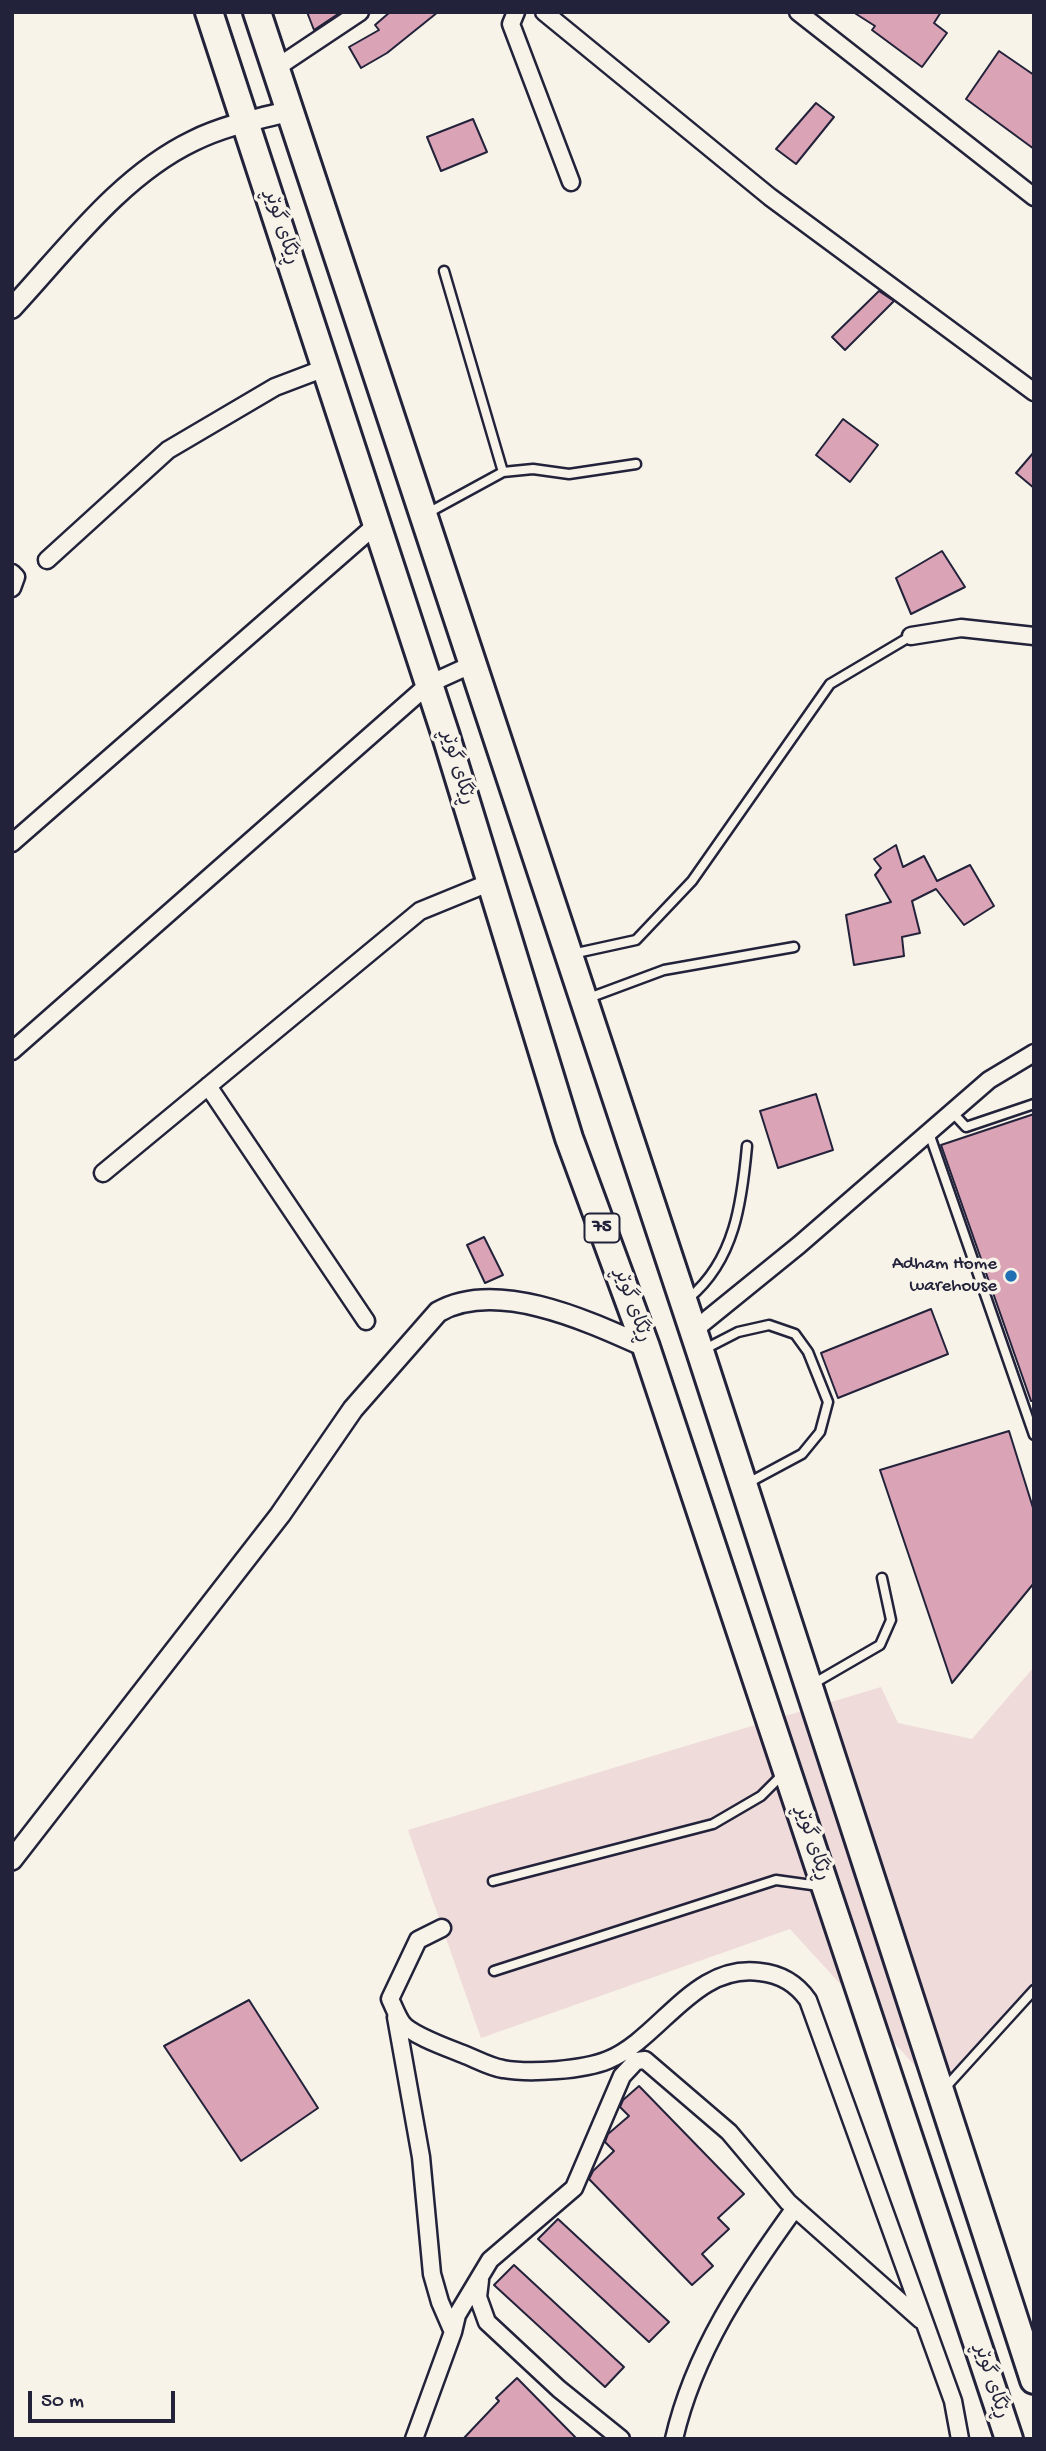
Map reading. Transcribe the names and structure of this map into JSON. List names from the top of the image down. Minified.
{"streets":{"highway":["ڕێگای گوێڕ","75"]},"places":["Adham Home warehouse"],"scale_bar":"50 m"}
